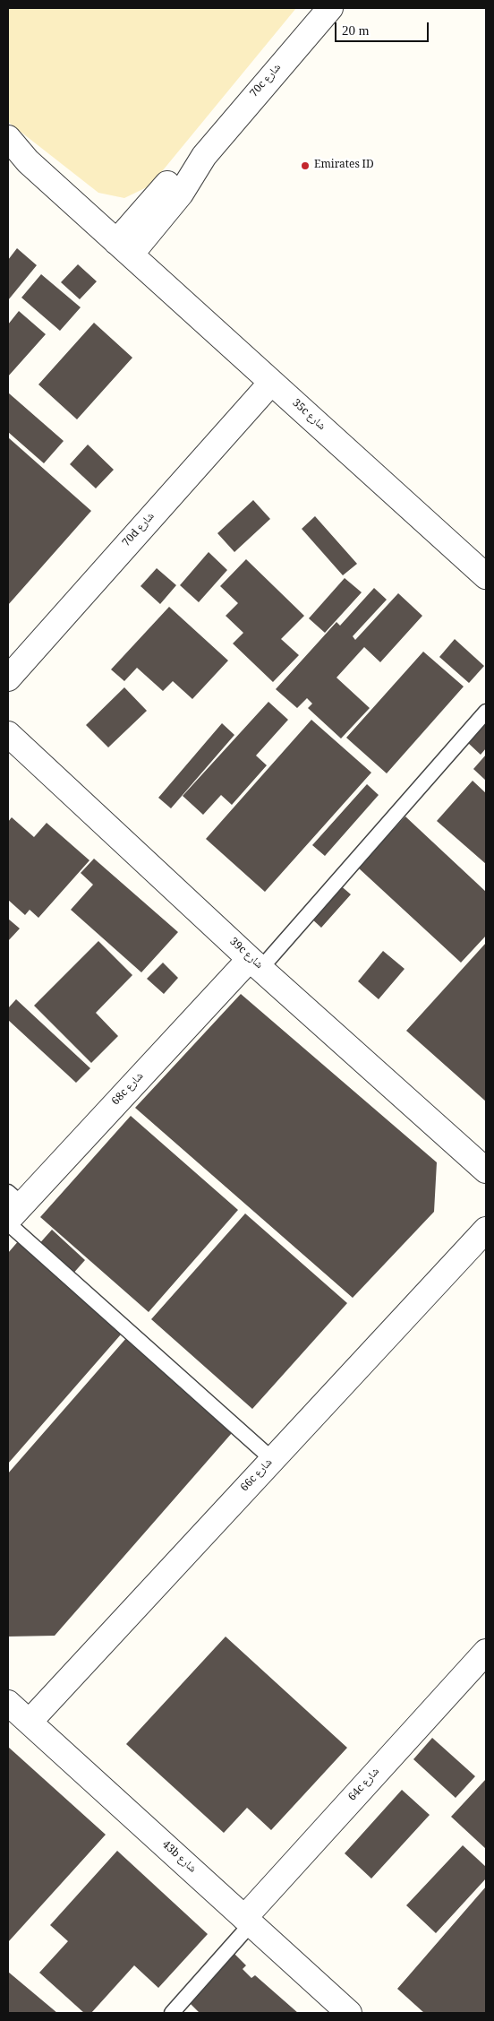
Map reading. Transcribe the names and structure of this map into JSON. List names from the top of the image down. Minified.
{"streets":{"street":["70c شارع","35c شارع","70d شارع","39c شارع","68c شارع","66c شارع","64c شارع","43b شارع"]},"crossings":[["70c شارع","35c شارع"],["35c شارع","70d شارع"],["39c شارع","68c شارع"],["66c شارع","43b شارع"],["64c شارع","43b شارع"]],"places":["Emirates ID"],"scale_bar":"20 m"}
